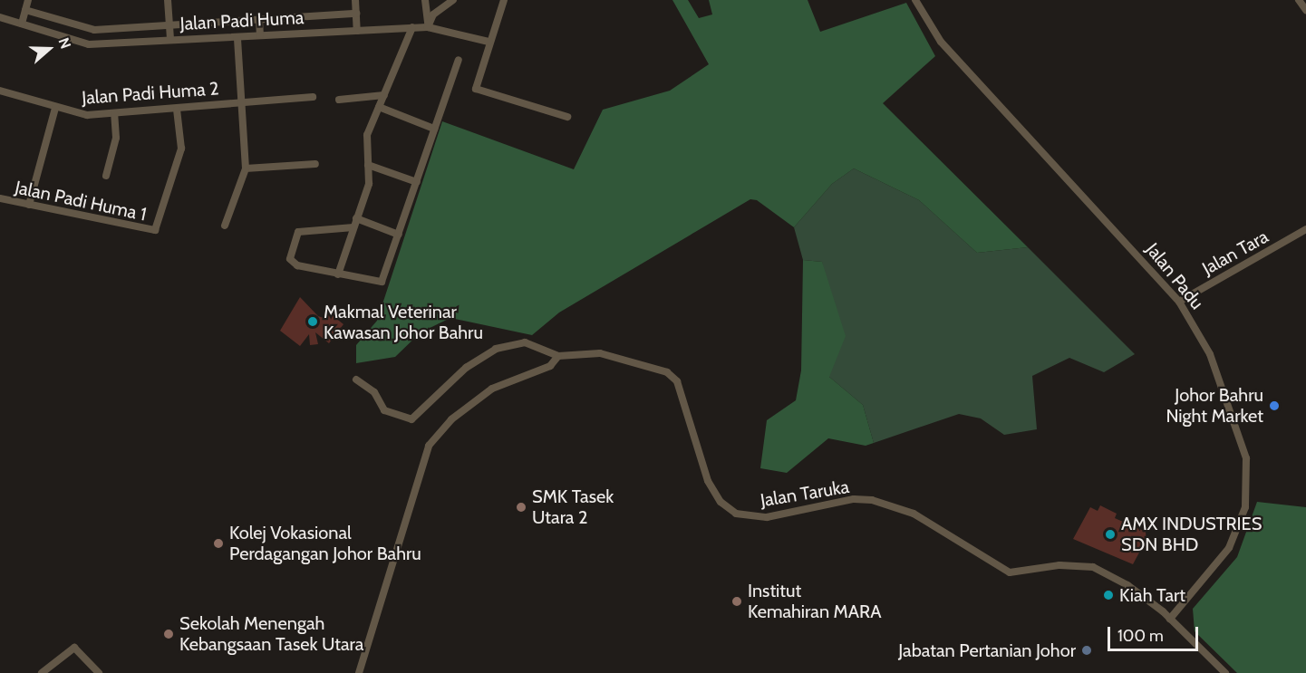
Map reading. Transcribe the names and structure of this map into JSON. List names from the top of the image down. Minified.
{"streets":{"street":["Jalan Padi Huma","Jalan Padi Huma 2","Jalan Padi Huma 1","Jalan Tara","Jalan Padu","Jalan Taruka"]},"crossings":[["Jalan Padi Huma 2","Jalan Padi Huma 1"],["Jalan Tara","Jalan Padu"],["Jalan Padu","Jalan Taruka"]],"places":["Makmal Veterinar Kawasan Johor Bahru","Johor Bahru Night Market","SMK Tasek Utara 2","AMX INDUSTRIES SDN BHD","Kolej Vokasional Perdagangan Johor Bahru","Kiah Tart","Institut Kemahiran MARA","Sekolah Menengah Kebangsaan Tasek Utara","Jabatan Pertanian Johor"],"scale_bar":"100 m","north":"right"}
